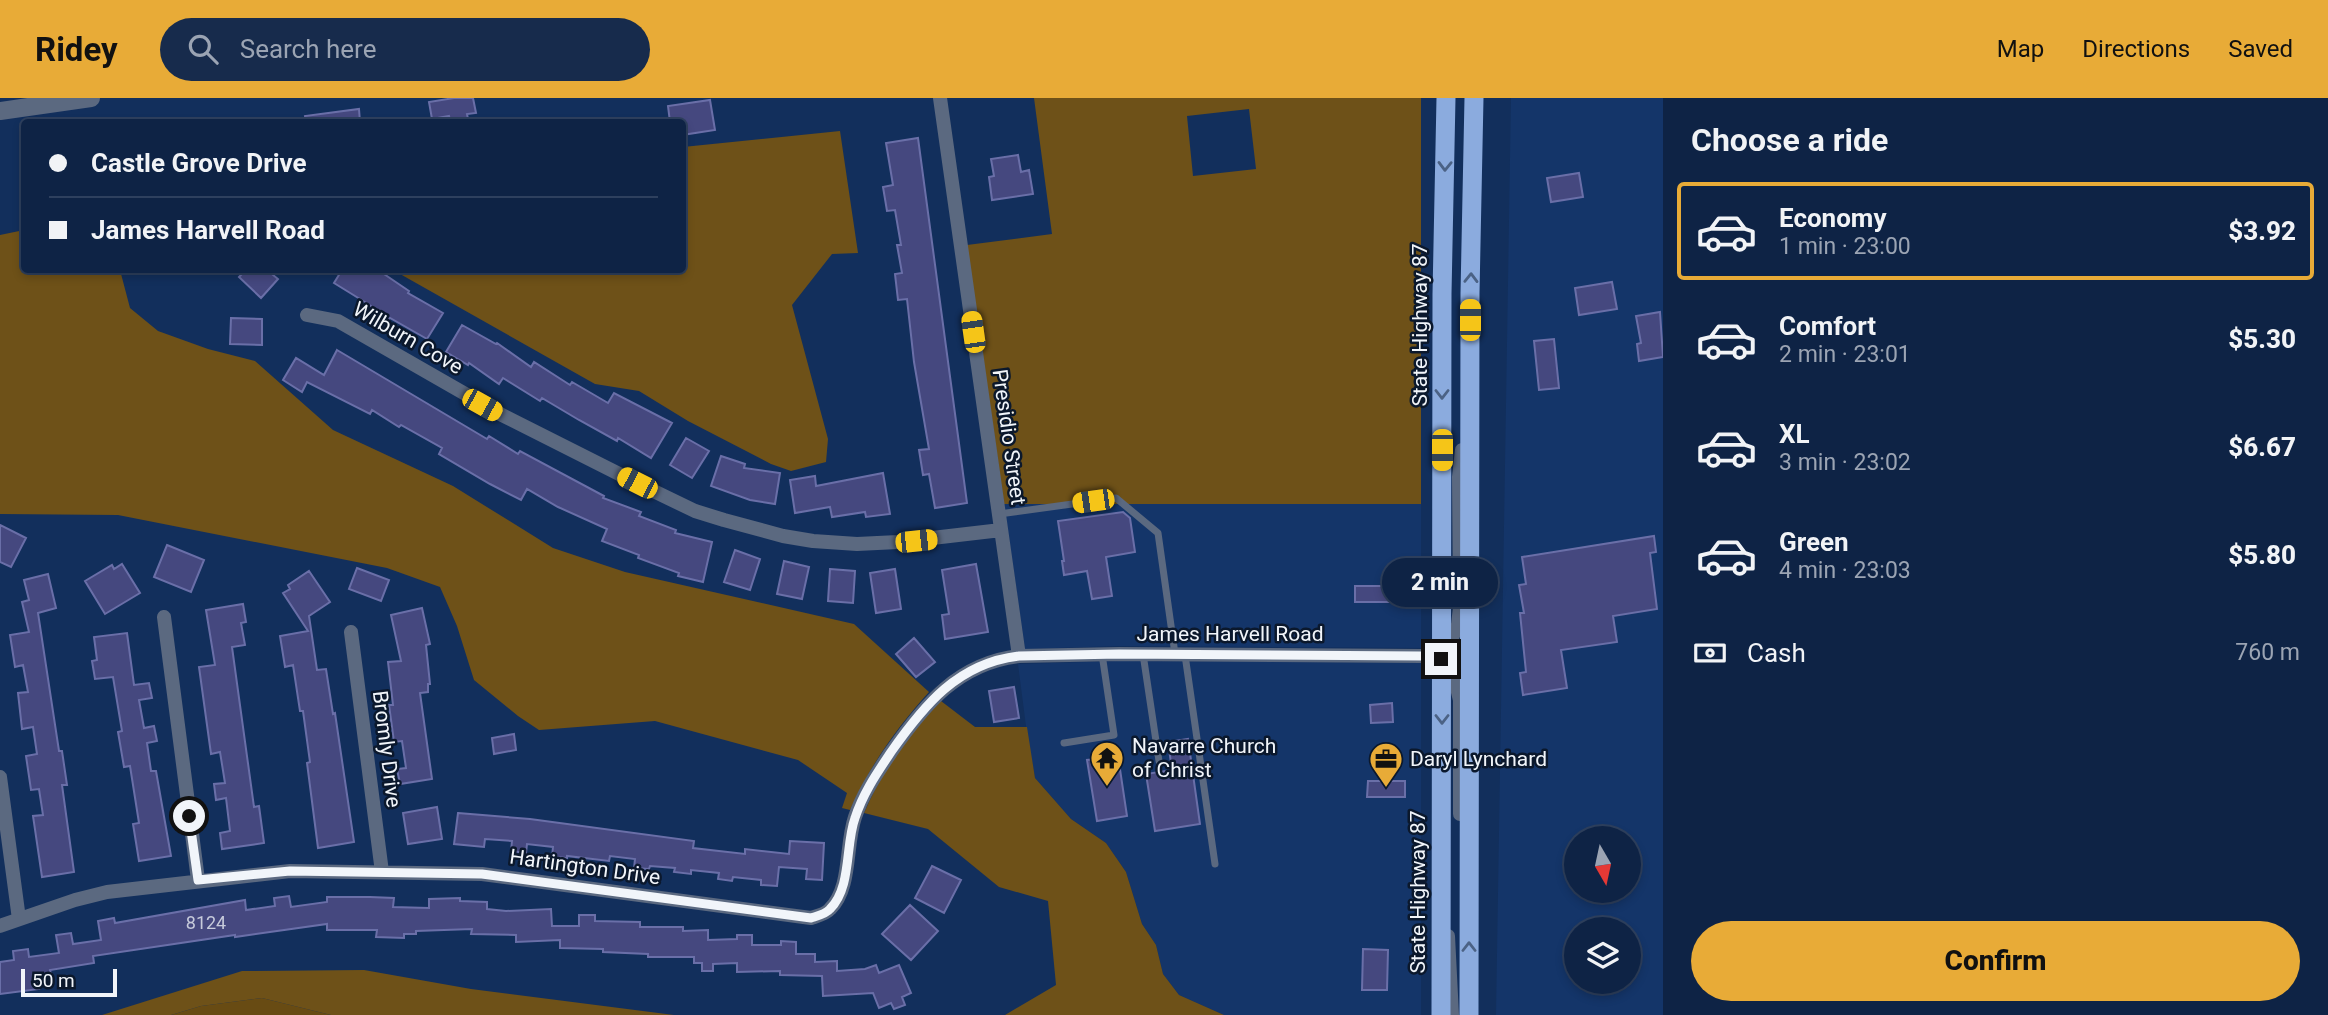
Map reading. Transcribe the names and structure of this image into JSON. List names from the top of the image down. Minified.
{"streets":{"highway":["State Highway 87"],"street":["Wilburn Cove","Presidio Street","James Harvell Road","Bromly Drive","Hartington Drive"]},"crossings":[["State Highway 87","James Harvell Road"],["Wilburn Cove","Presidio Street"],["Presidio Street","James Harvell Road"],["Presidio Street","Hartington Drive"],["James Harvell Road","Hartington Drive"],["Bromly Drive","Hartington Drive"]],"places":{"temple":["Navarre Church of Christ"],"office":["Daryl Lynchard"]},"house_numbers":["8124"],"scale_bar":"50 m","north":"bottom","page":{"header":"Ridey","search":"Search here","nav":["Map","Directions","Saved"],"heading":"Choose a ride","banner":["Castle Grove Drive","James Harvell Road"],"list":[{"name":"Economy","note":"1 min · 23:00","value":"$3.92"},{"name":"Comfort","note":"2 min · 23:01","value":"$5.30"},{"name":"XL","note":"3 min · 23:02","value":"$6.67"},{"name":"Green","note":"4 min · 23:03","value":"$5.80"}],"bubble":"2 min","pay":["Cash","760 m"],"buttons":"Confirm","scale":"50 m"}}
